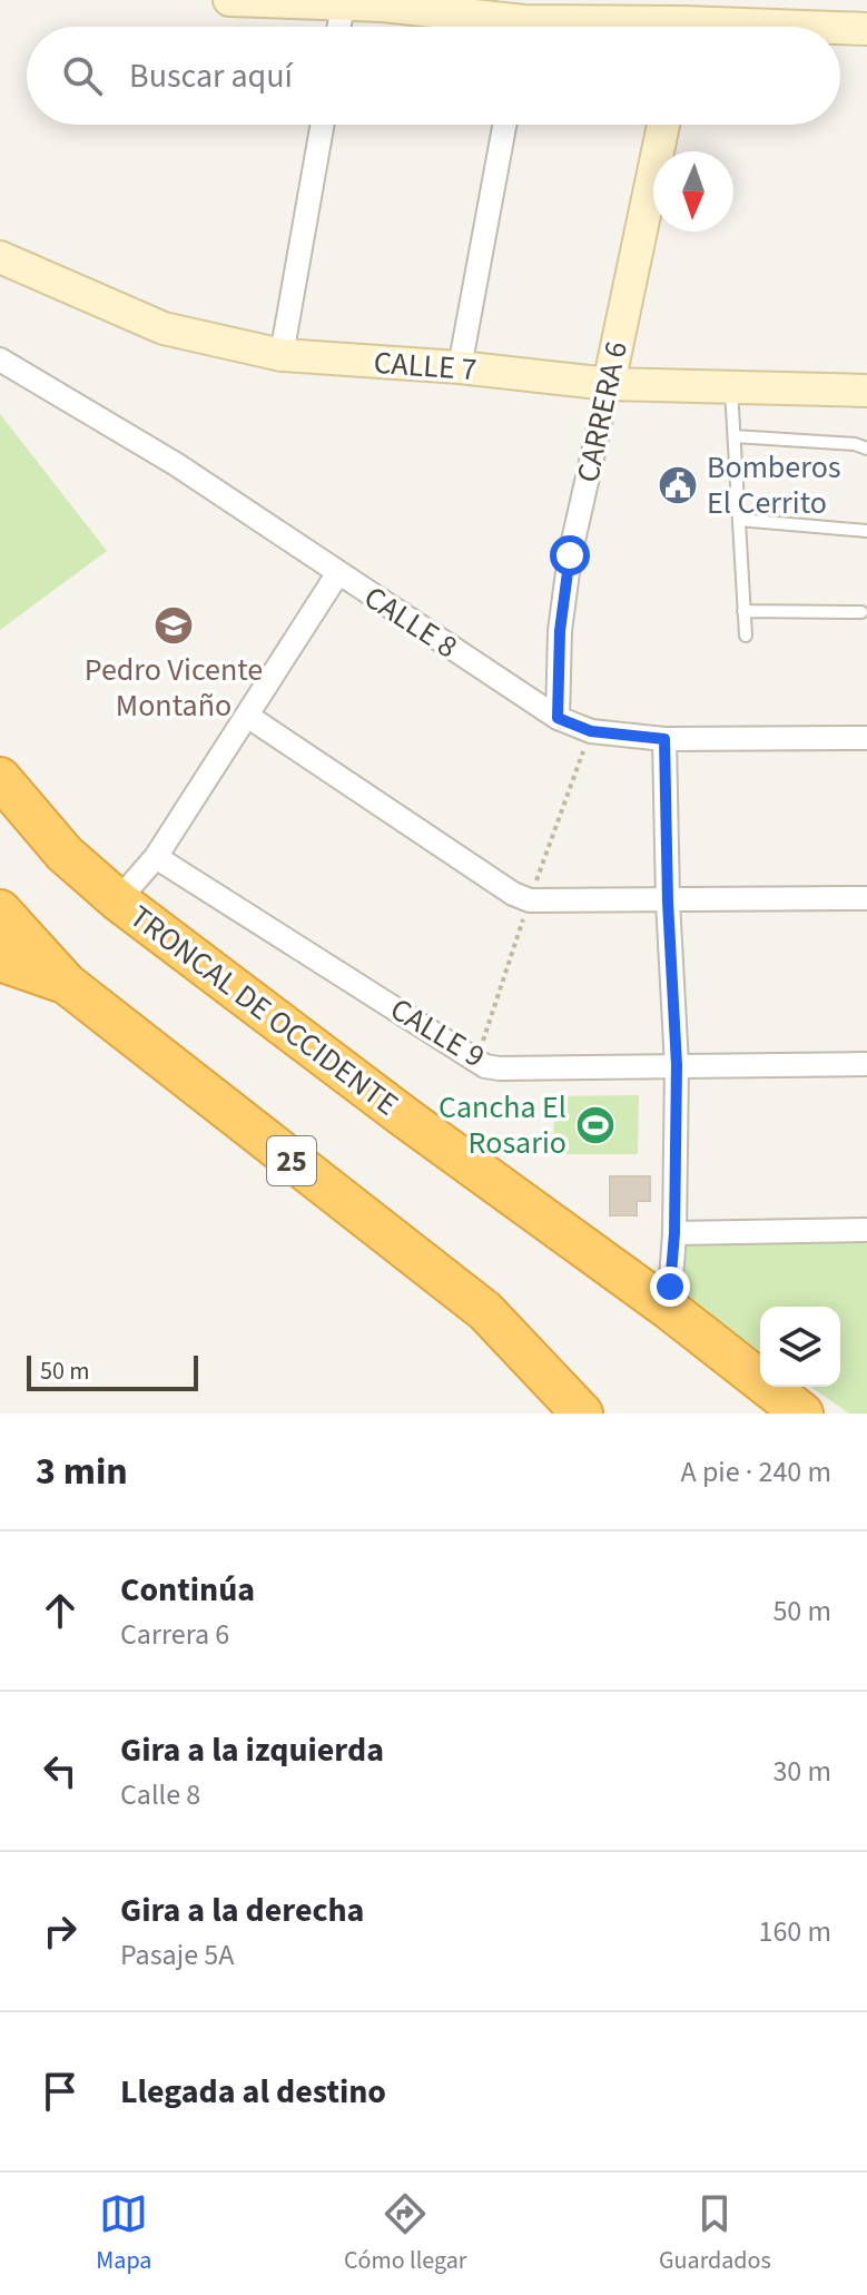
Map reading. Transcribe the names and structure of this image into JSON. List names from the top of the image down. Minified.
{"streets":{"highway":["TRONCAL DE OCCIDENTE","25"],"street":["CALLE 7","CARRERA 6","CALLE 8","CALLE 9"]},"crossings":[["CALLE 7","CARRERA 6"],["CARRERA 6","CALLE 8"]],"places":{"public building":["Bomberos El Cerrito"],"school or university":["Pedro Vicente Montaño"],"sports":["Cancha El Rosario"]},"scale_bar":"50 m","north":"bottom","page":{"search":"Buscar aquí","scale":"50 m","heading":["3 min","A pie · 240 m"],"list":[["Continúa","Carrera 6","50 m"],["Gira a la izquierda","Calle 8","30 m"],["Gira a la derecha","Pasaje 5A","160 m"],"Llegada al destino"],"nav":["Mapa","Cómo llegar","Guardados"]}}
